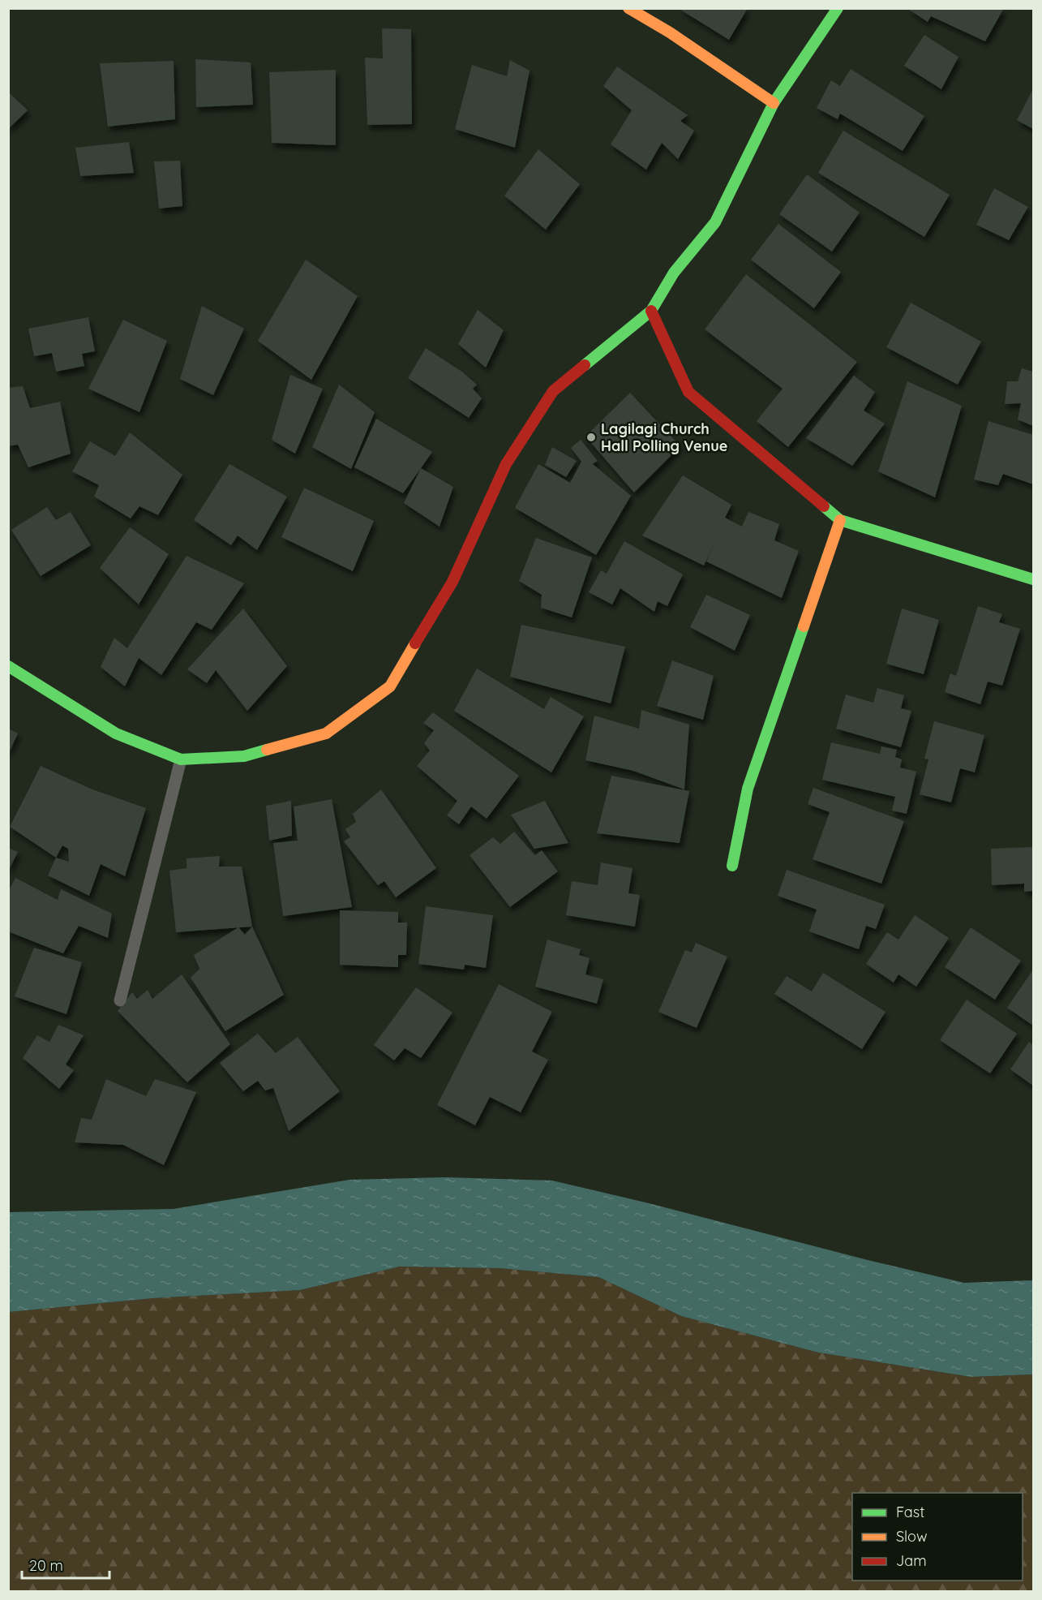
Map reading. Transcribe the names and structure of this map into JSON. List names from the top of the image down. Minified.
{"places":["Lagilagi Church Hall Polling Venue"],"legend":["Fast","Slow","Jam"],"scale_bar":"20 m"}
